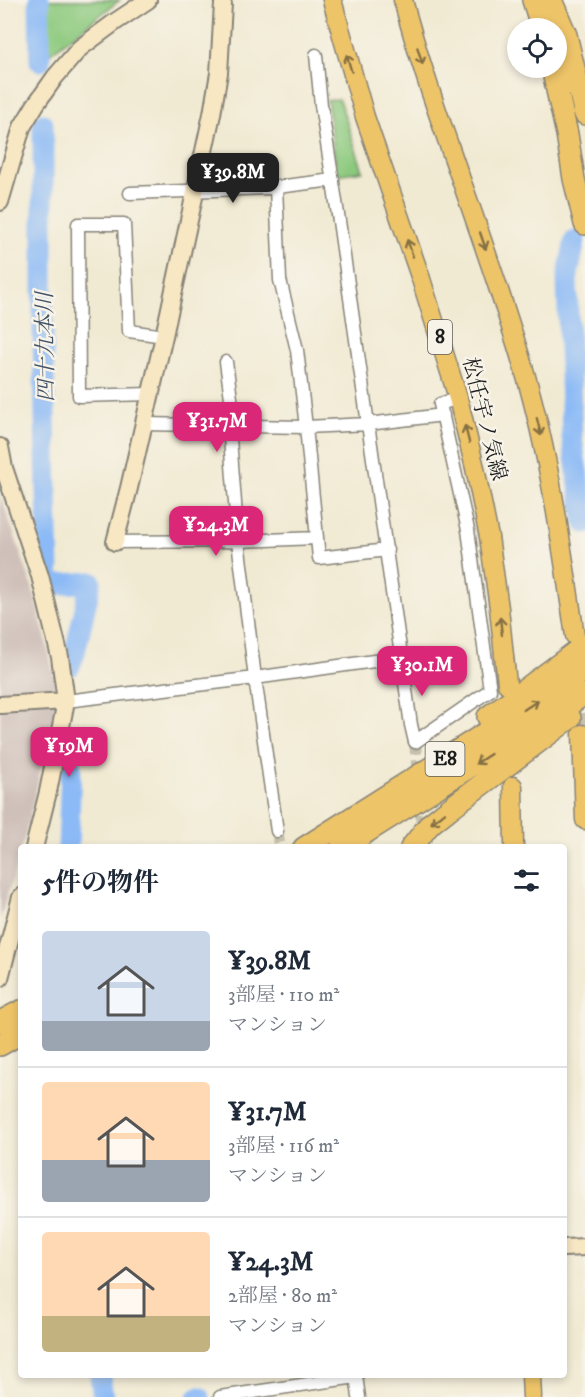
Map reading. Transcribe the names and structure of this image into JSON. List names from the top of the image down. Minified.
{"streets":{"highway":["E8"],"main road":["8","松任宇ノ気線"]},"water":["四十九本川"],"page":{"price":["¥39.8M","¥31.7M","¥24.3M","¥30.1M","¥19M"],"heading":"5件の物件","list":[{"name":"¥39.8M","note":"3部屋 · 110 m² · マンション"},{"name":"¥31.7M","note":"3部屋 · 116 m² · マンション"},{"name":"¥24.3M","note":"2部屋 · 80 m² · マンション"}]}}
